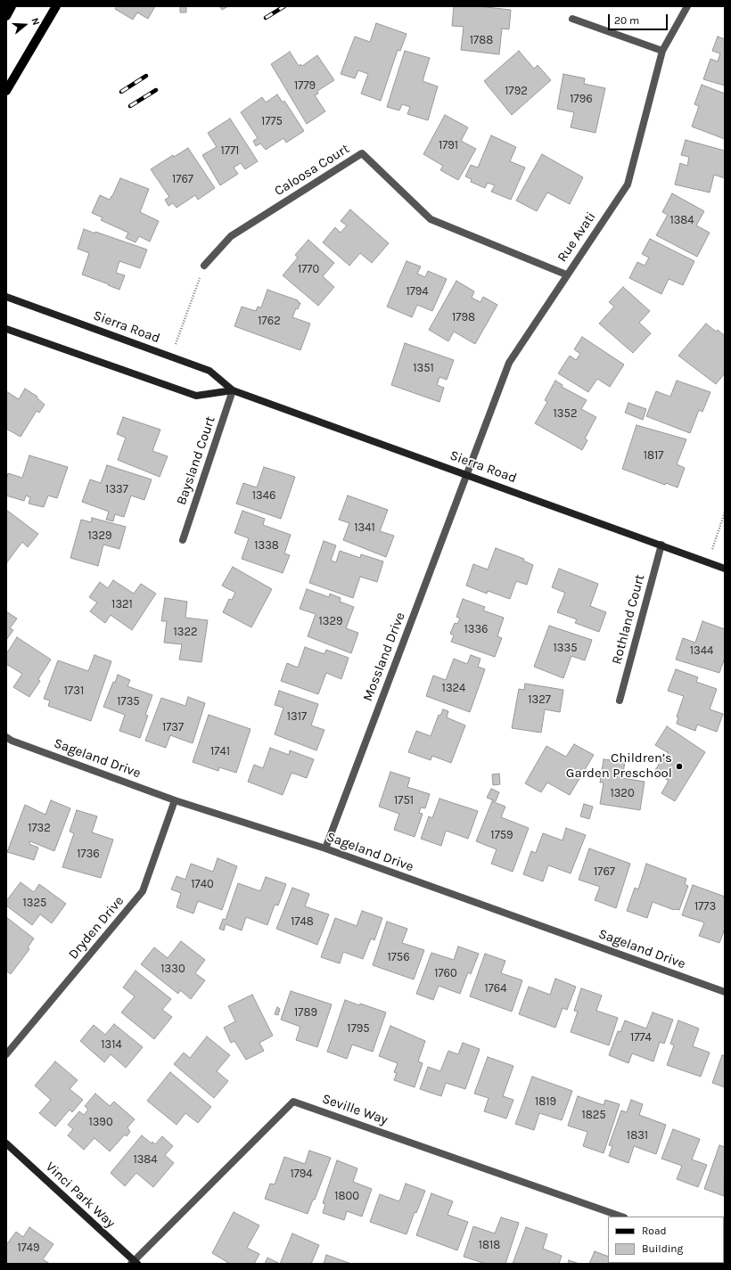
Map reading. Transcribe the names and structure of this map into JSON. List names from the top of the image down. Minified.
{"streets":{"main road":["Sierra Road","Vinci Park Way"],"street":["Caloosa Court","Rue Avati","Baysland Court","Rothland Court","Mossland Drive","Sageland Drive","Dryden Drive","Seville Way"]},"crossings":[["Caloosa Court","Rue Avati"],["Rue Avati","Sierra Road"],["Rue Avati","Mossland Drive"],["Sierra Road","Baysland Court"],["Sierra Road","Rothland Court"],["Sierra Road","Mossland Drive"],["Mossland Drive","Sageland Drive"],["Sageland Drive","Dryden Drive"],["Seville Way","Vinci Park Way"]],"places":["Children’s Garden Preschool"],"house_numbers":["1788","1779","1792","1796","1775","1791","1771","1767","1384","1770","1794","1798","1762","1351","1352","1817","1337","1346","1341","1329","1338","1321","1329","1336","1322","1335","1344","1324","1731","1327","1735","1317","1737","1741","1320","1751","1732","1759","1736","1767","1740","1325","1773","1748","1756","1330","1760","1764","1789","1795","1774","1314","1819","1825","1390","1831","1384","1794","1800","1818","1749"],"legend":["Road","Building"],"scale_bar":"20 m","north":"right"}
